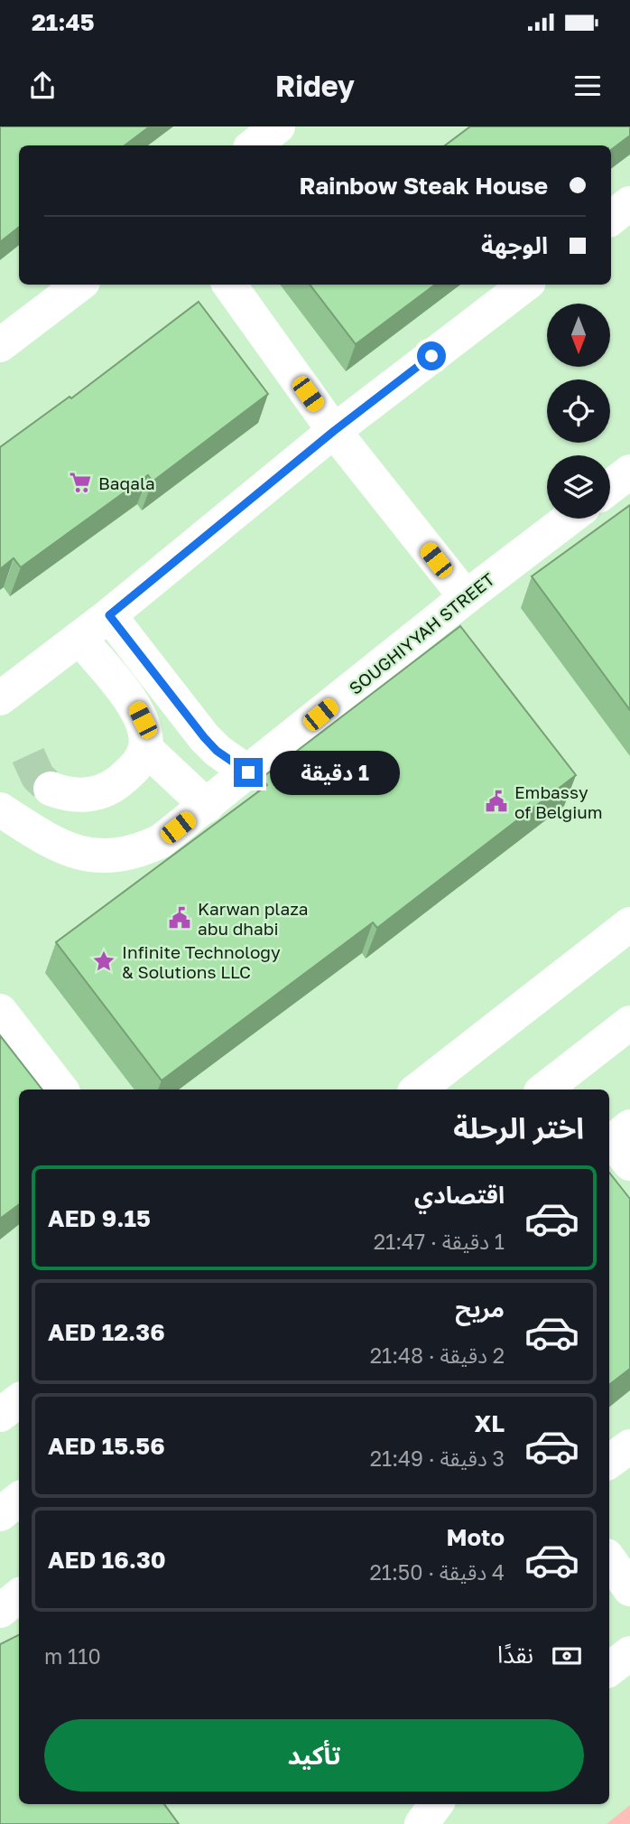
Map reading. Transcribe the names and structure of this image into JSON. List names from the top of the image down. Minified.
{"streets":{"street":["SOUGHIYYAH STREET"]},"places":{"supermarket":["Baqala"],"public building":["Embassy of Belgium","Karwan plaza abu dhabi"],"place":["Infinite Technology & Solutions LLC"]},"north":"bottom","page":{"status":"21:45","header":"Ridey","banner":["Rainbow Steak House","الوجهة"],"bubble":"1 دقيقة","heading":"اختر الرحلة","list":[{"name":"اقتصادي","note":"1 دقيقة · 21:47","value":"AED 9.15"},{"name":"مريح","note":"2 دقيقة · 21:48","value":"AED 12.36"},{"name":"XL","note":"3 دقيقة · 21:49","value":"AED 15.56"},{"name":"Moto","note":"4 دقيقة · 21:50","value":"AED 16.30"}],"pay":["نقدًا","110 m"],"buttons":"تأكيد"}}
